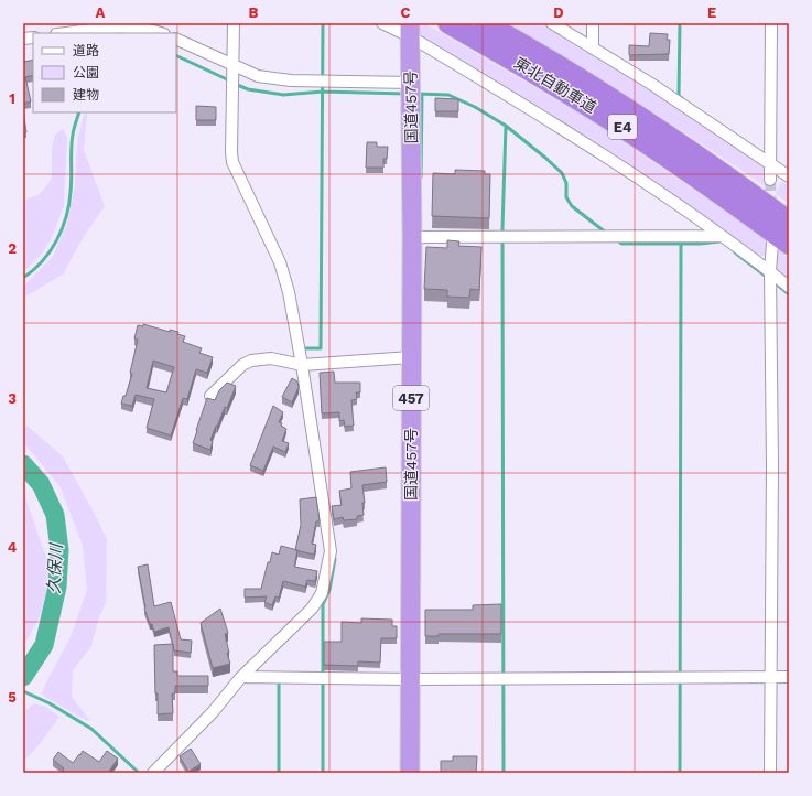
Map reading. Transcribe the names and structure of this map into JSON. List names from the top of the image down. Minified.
{"streets":{"highway":["東北自動車道","国道457号","E4","457"]},"water":["久保川"],"legend":["道路","公園","建物"],"grid":{"columns":["A","B","C","D","E"],"rows":["1","2","3","4","5"]}}
